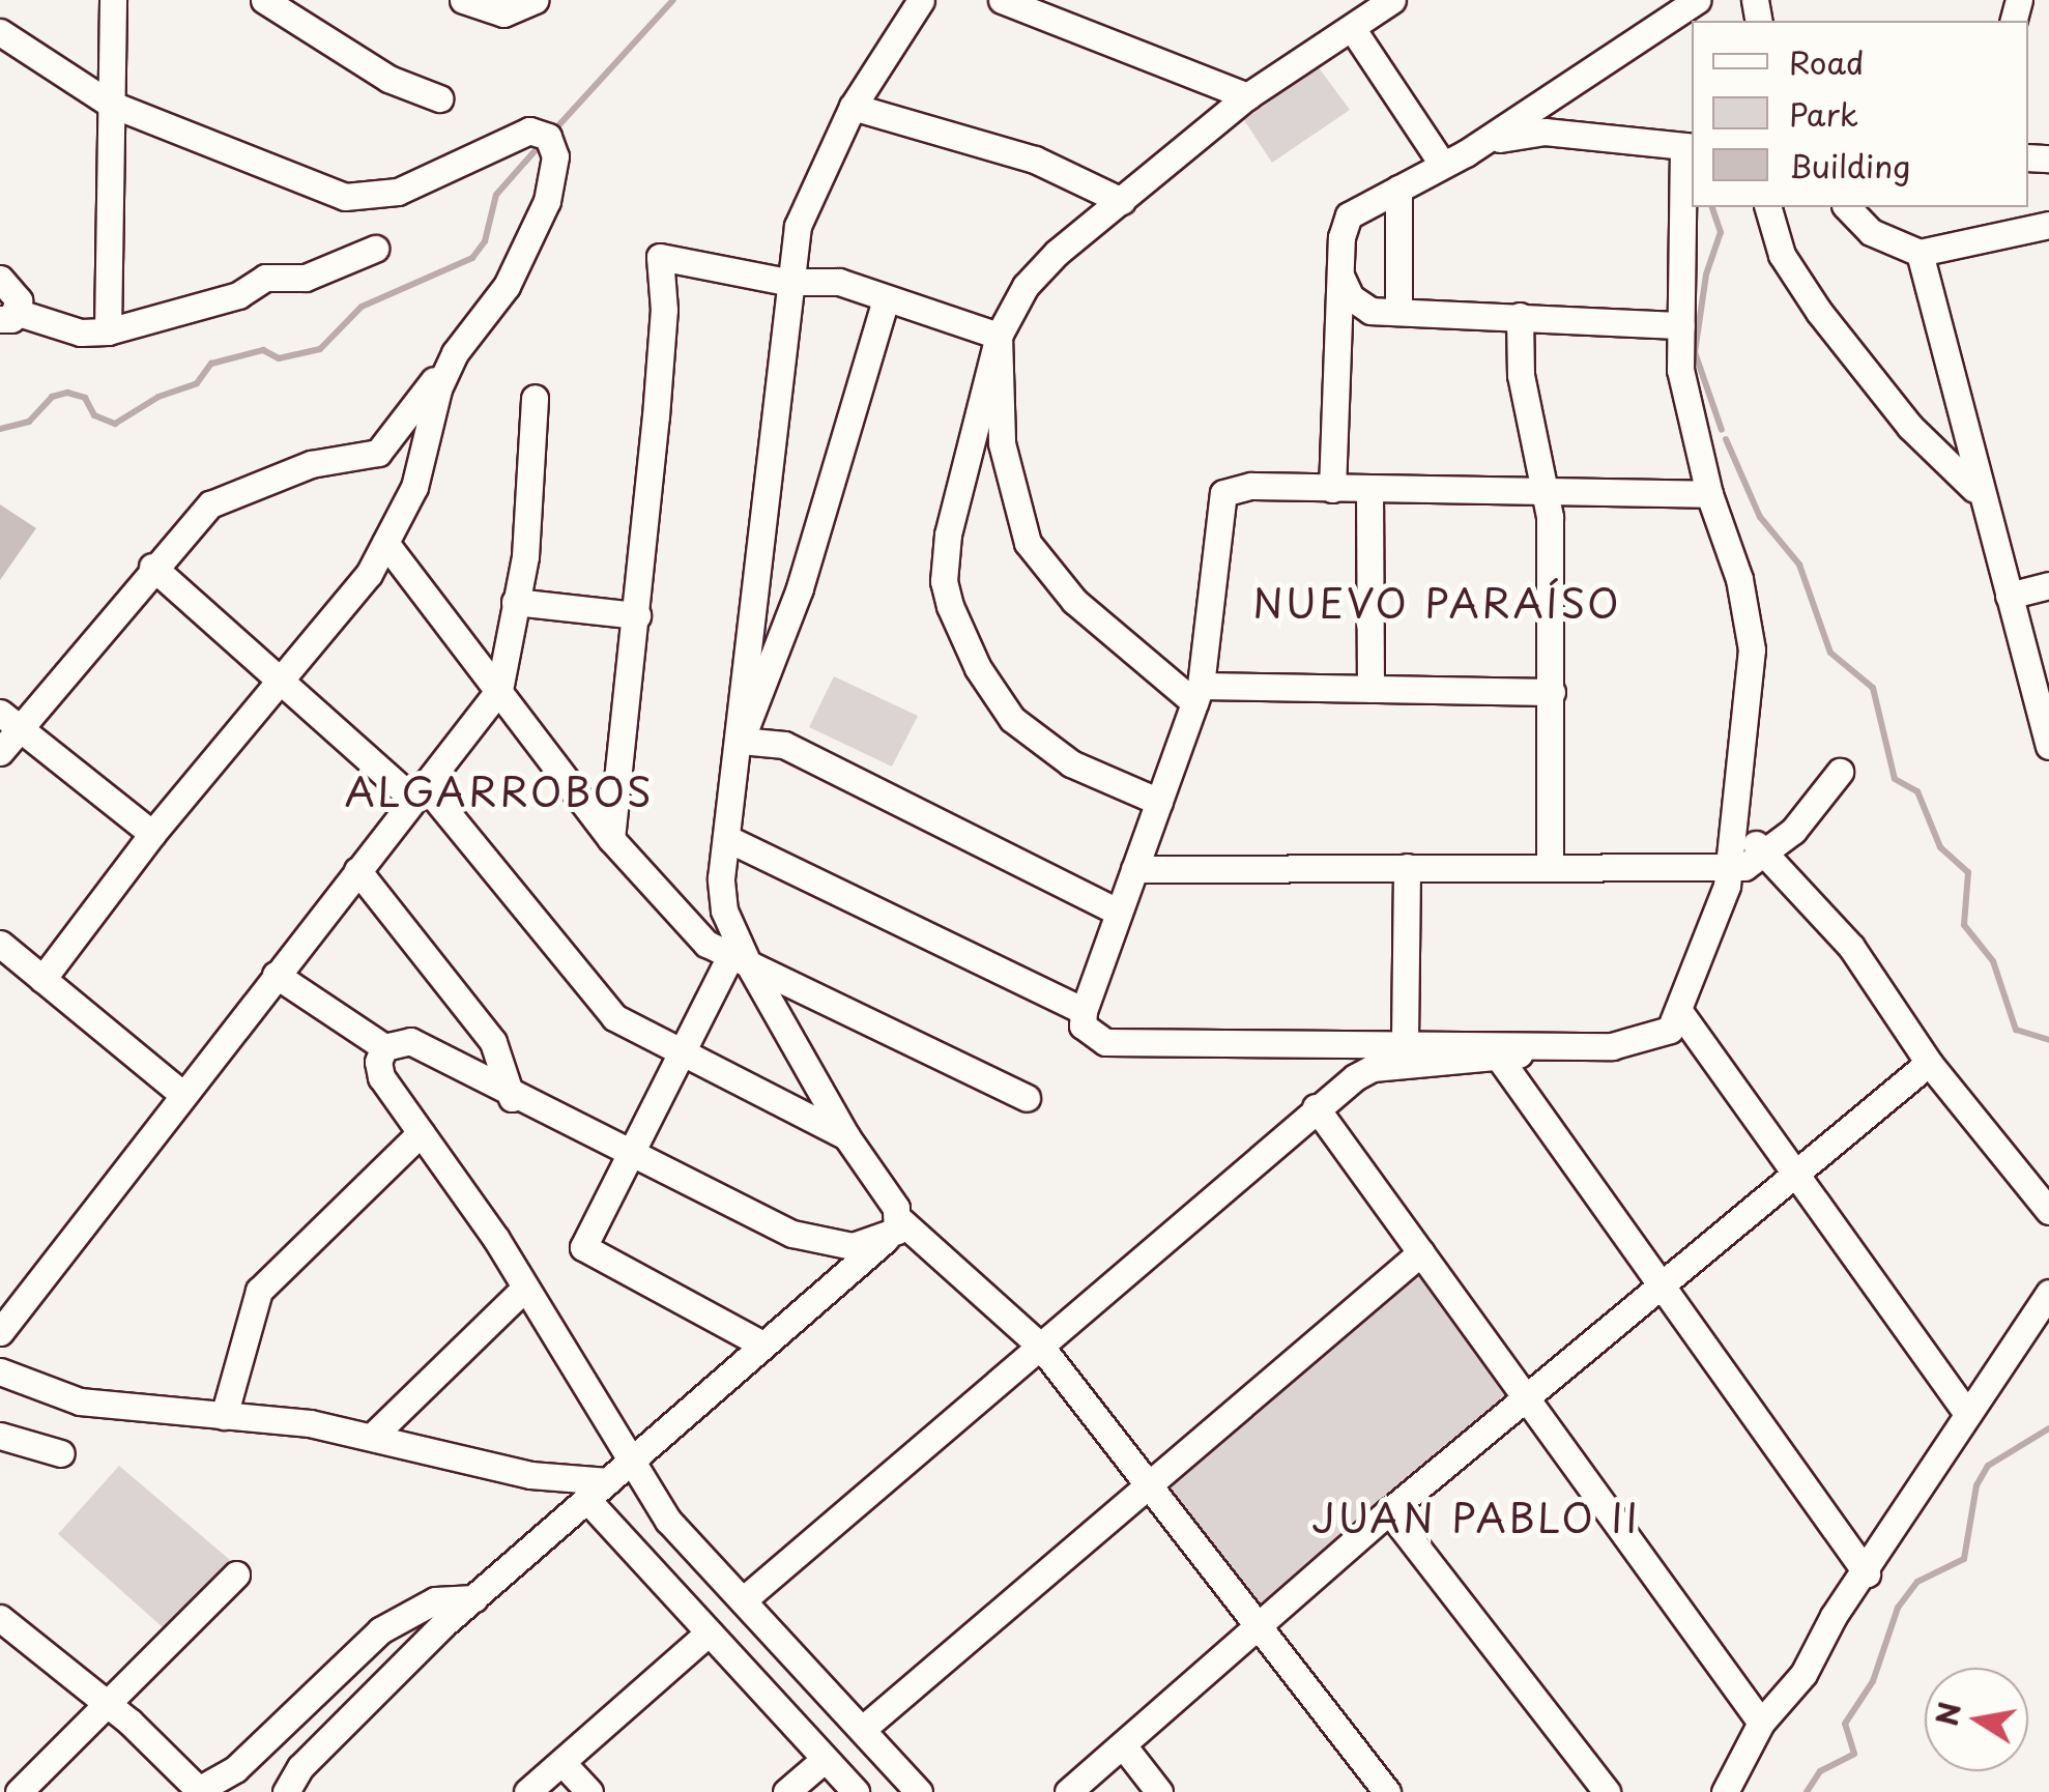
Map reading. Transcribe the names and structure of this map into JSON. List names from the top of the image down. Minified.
{"districts":["NUEVO PARAÍSO","ALGARROBOS","JUAN PABLO II"],"legend":["Road","Park","Building"],"north":"left"}
